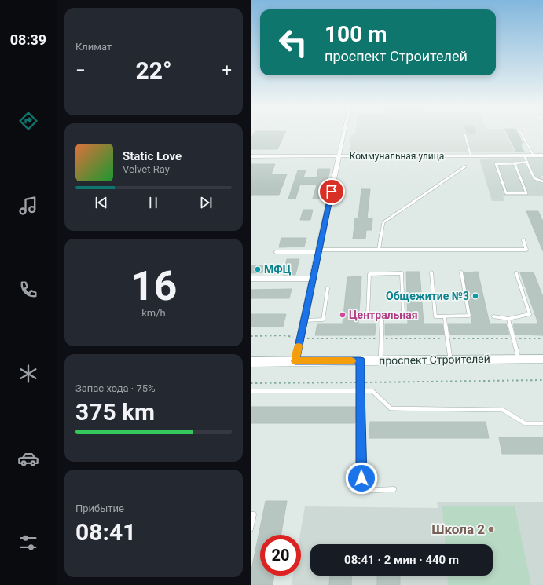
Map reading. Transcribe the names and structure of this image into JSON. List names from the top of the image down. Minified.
{"streets":{"street":["Коммунальная улица","проспект Строителей"]},"places":["МФЦ","Общежитие №3","Центральная","Школа 2"],"page":{"tabs":"08:39","tile":["Климат",["16","km/h"],["Запас хода · 75%","375 km"],["Прибытие","08:41"]],"turn":["100 m","проспект Строителей"],"heat":["−","22°","+"],"song":["Static Love","Velvet Ray"],"limit":"20","trip":"08:41 · 2 мин · 440 m"}}
